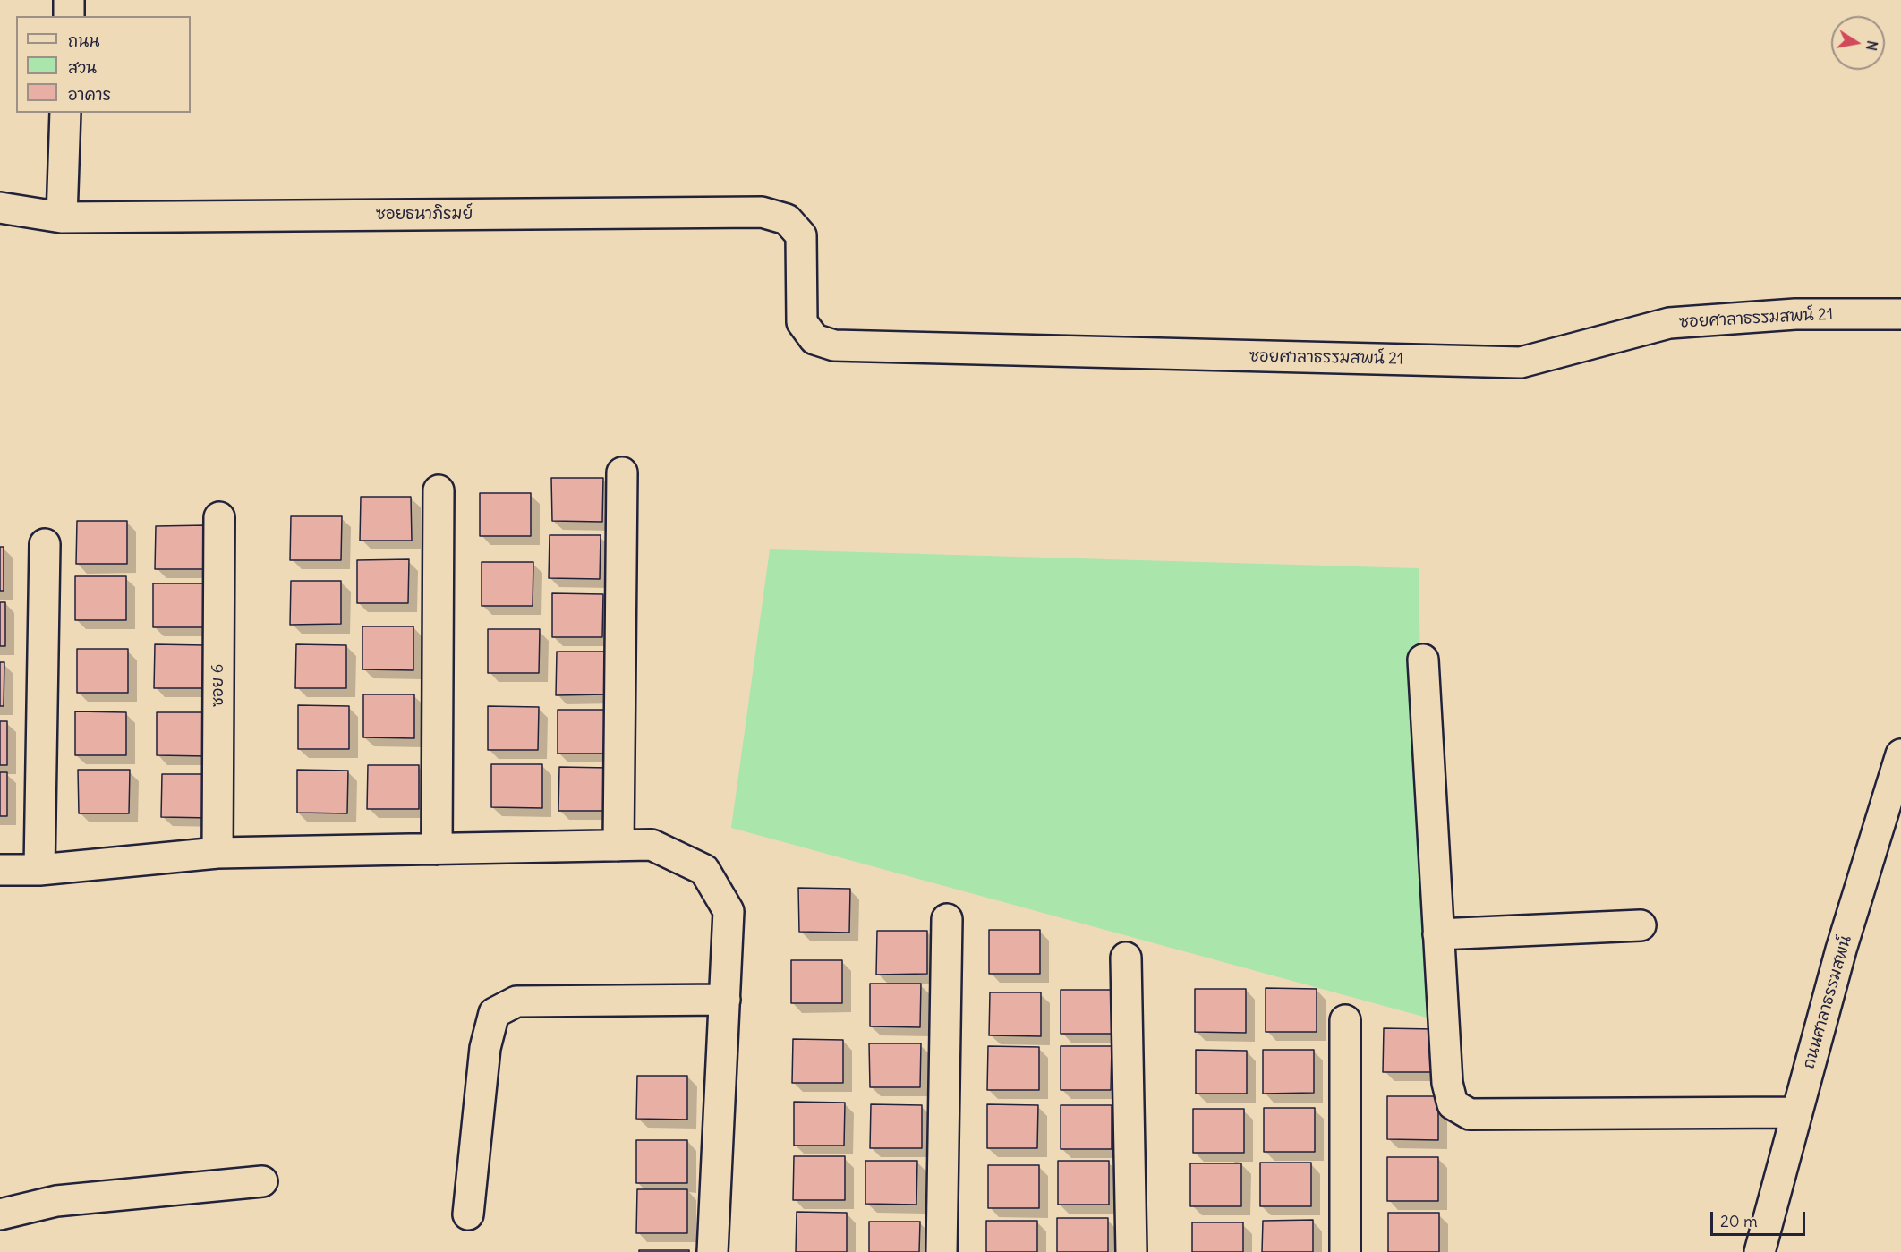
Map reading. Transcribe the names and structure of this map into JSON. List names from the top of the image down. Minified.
{"streets":{"street":["ซอยธนาภิรมย์","ซอยศาลาธรรมสพน์ 21","ซอย 6","ถนนศาลาธรรมสพน์"]},"crossings":[["ซอยธนาภิรมย์","ซอยศาลาธรรมสพน์ 21"]],"legend":["ถนน","สวน","อาคาร"],"scale_bar":"20 m","north":"right"}
